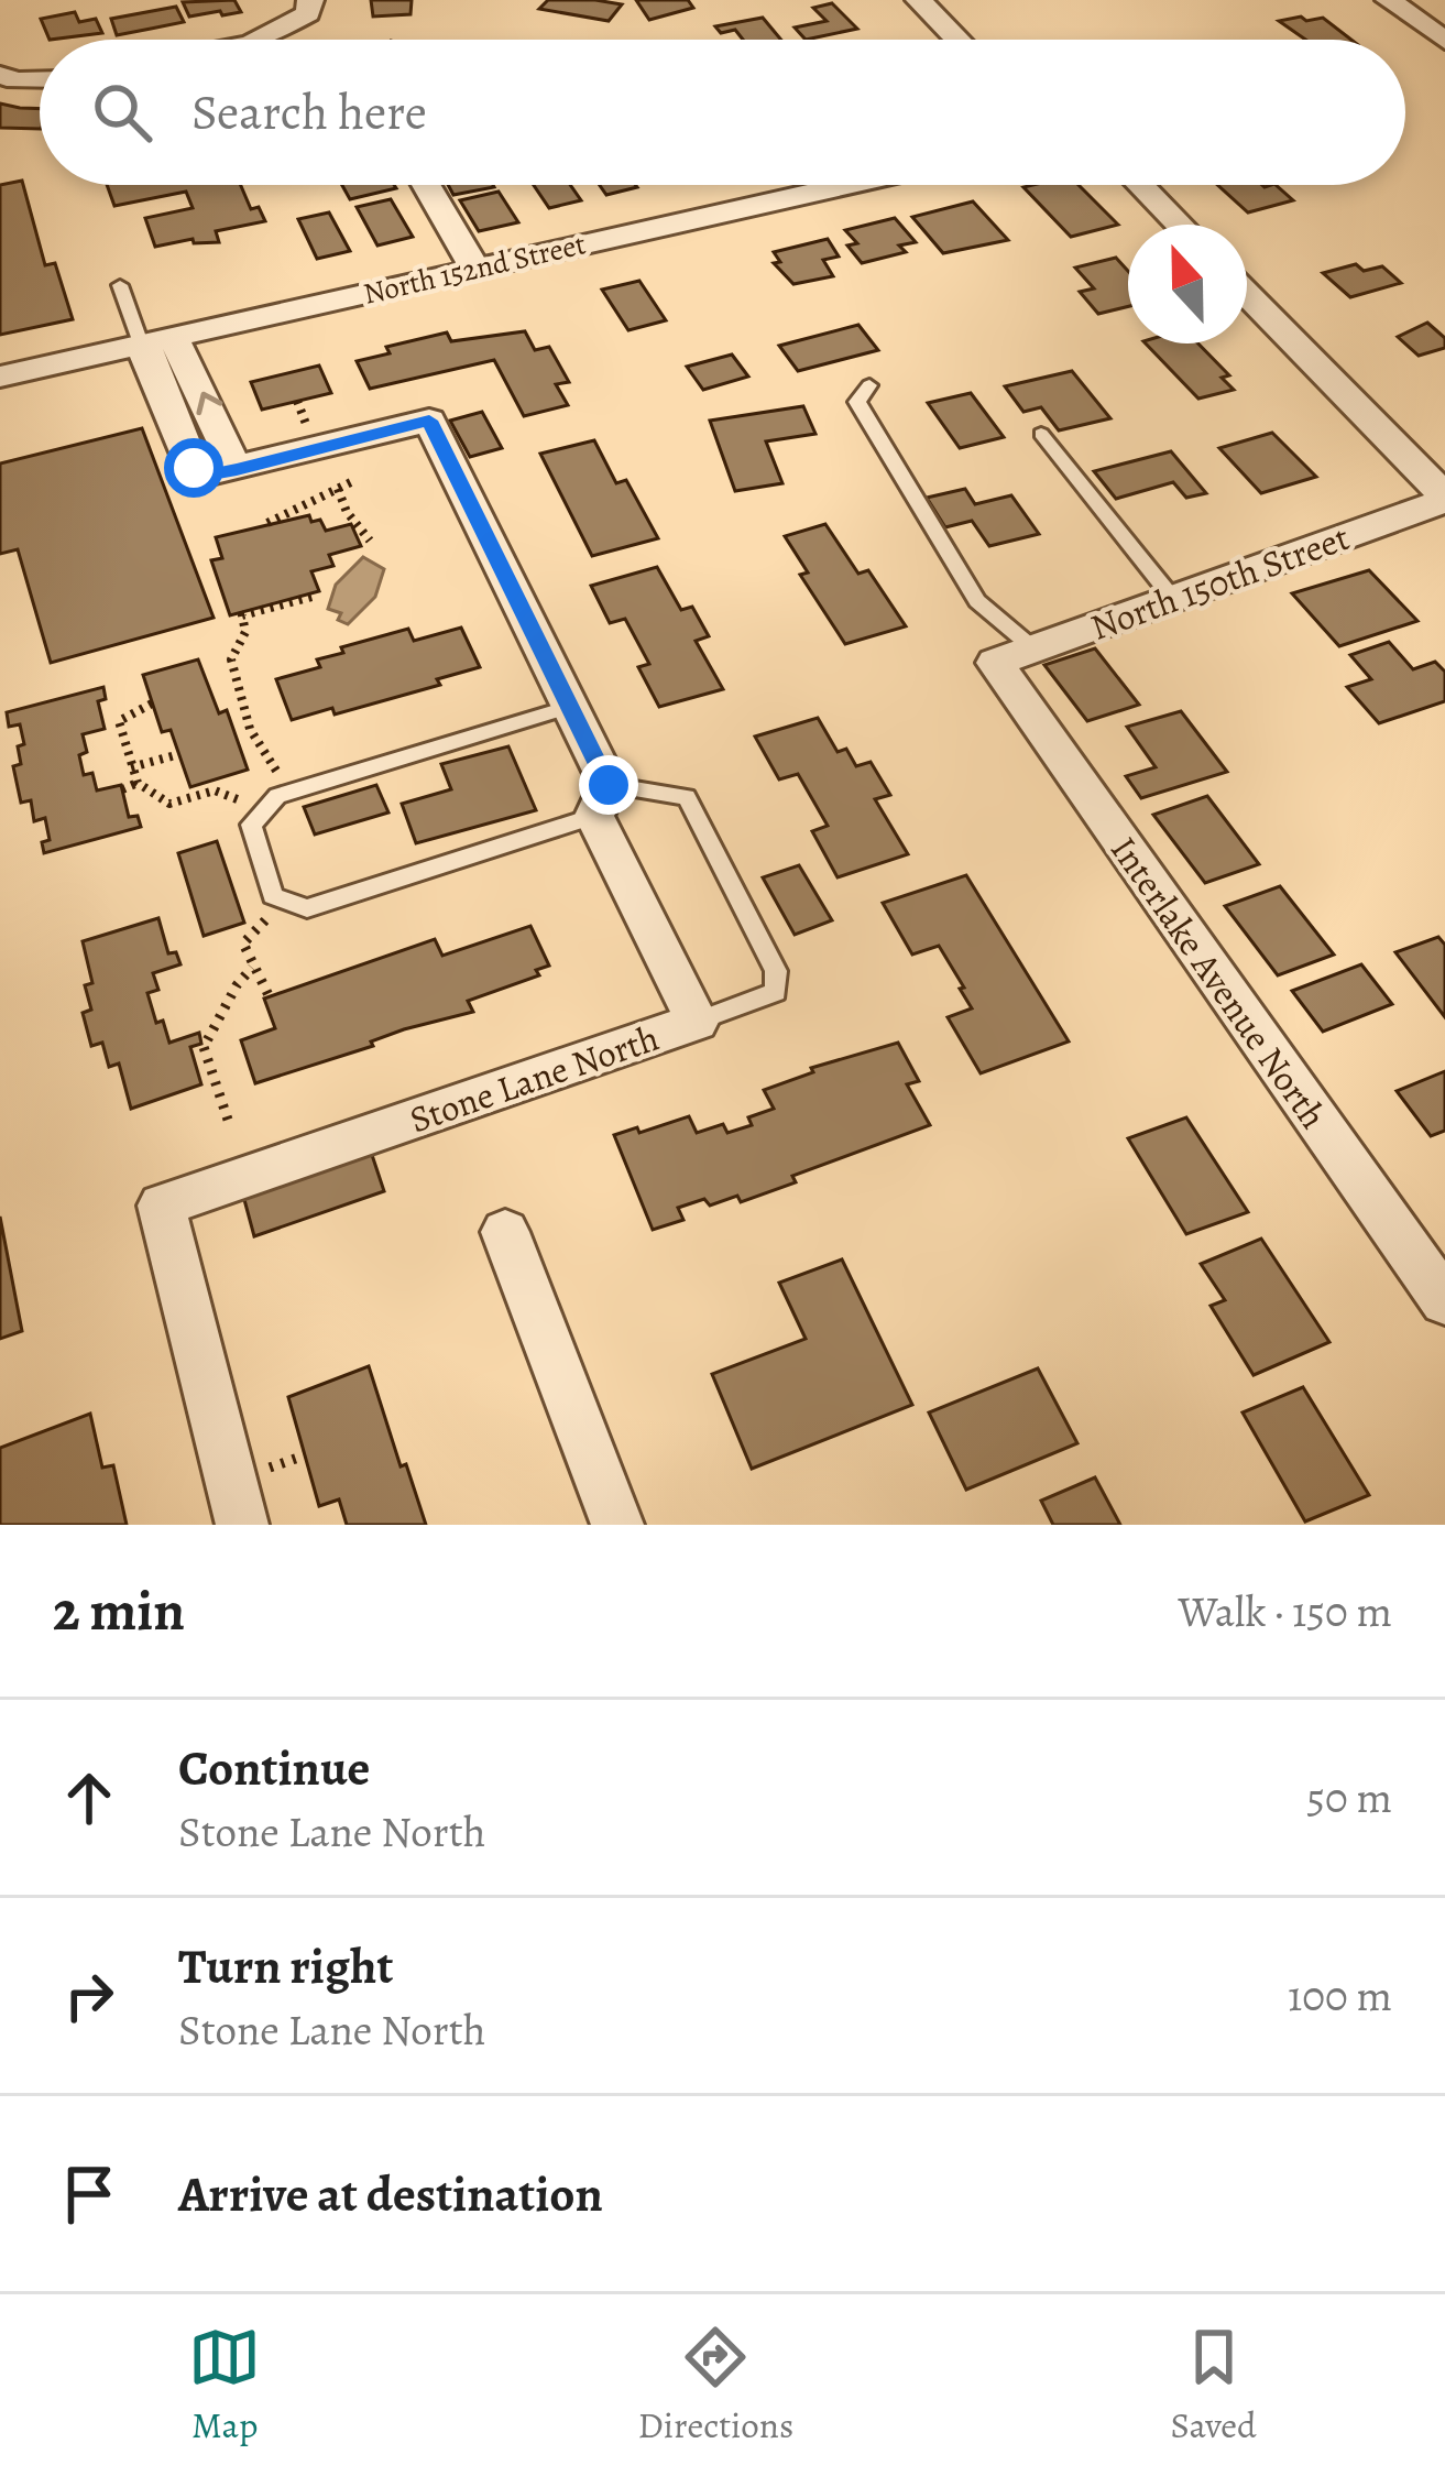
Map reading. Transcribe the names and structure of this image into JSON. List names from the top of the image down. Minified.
{"streets":{"street":["North 152nd Street","North 150th Street","Interlake Avenue North","Stone Lane North"]},"crossings":[["North 152nd Street","Stone Lane North"],["North 150th Street","Interlake Avenue North"]],"north":"top","page":{"search":"Search here","heading":["2 min","Walk · 150 m"],"list":[["Continue","Stone Lane North","50 m"],["Turn right","Stone Lane North","100 m"],"Arrive at destination"],"nav":["Map","Directions","Saved"]}}
